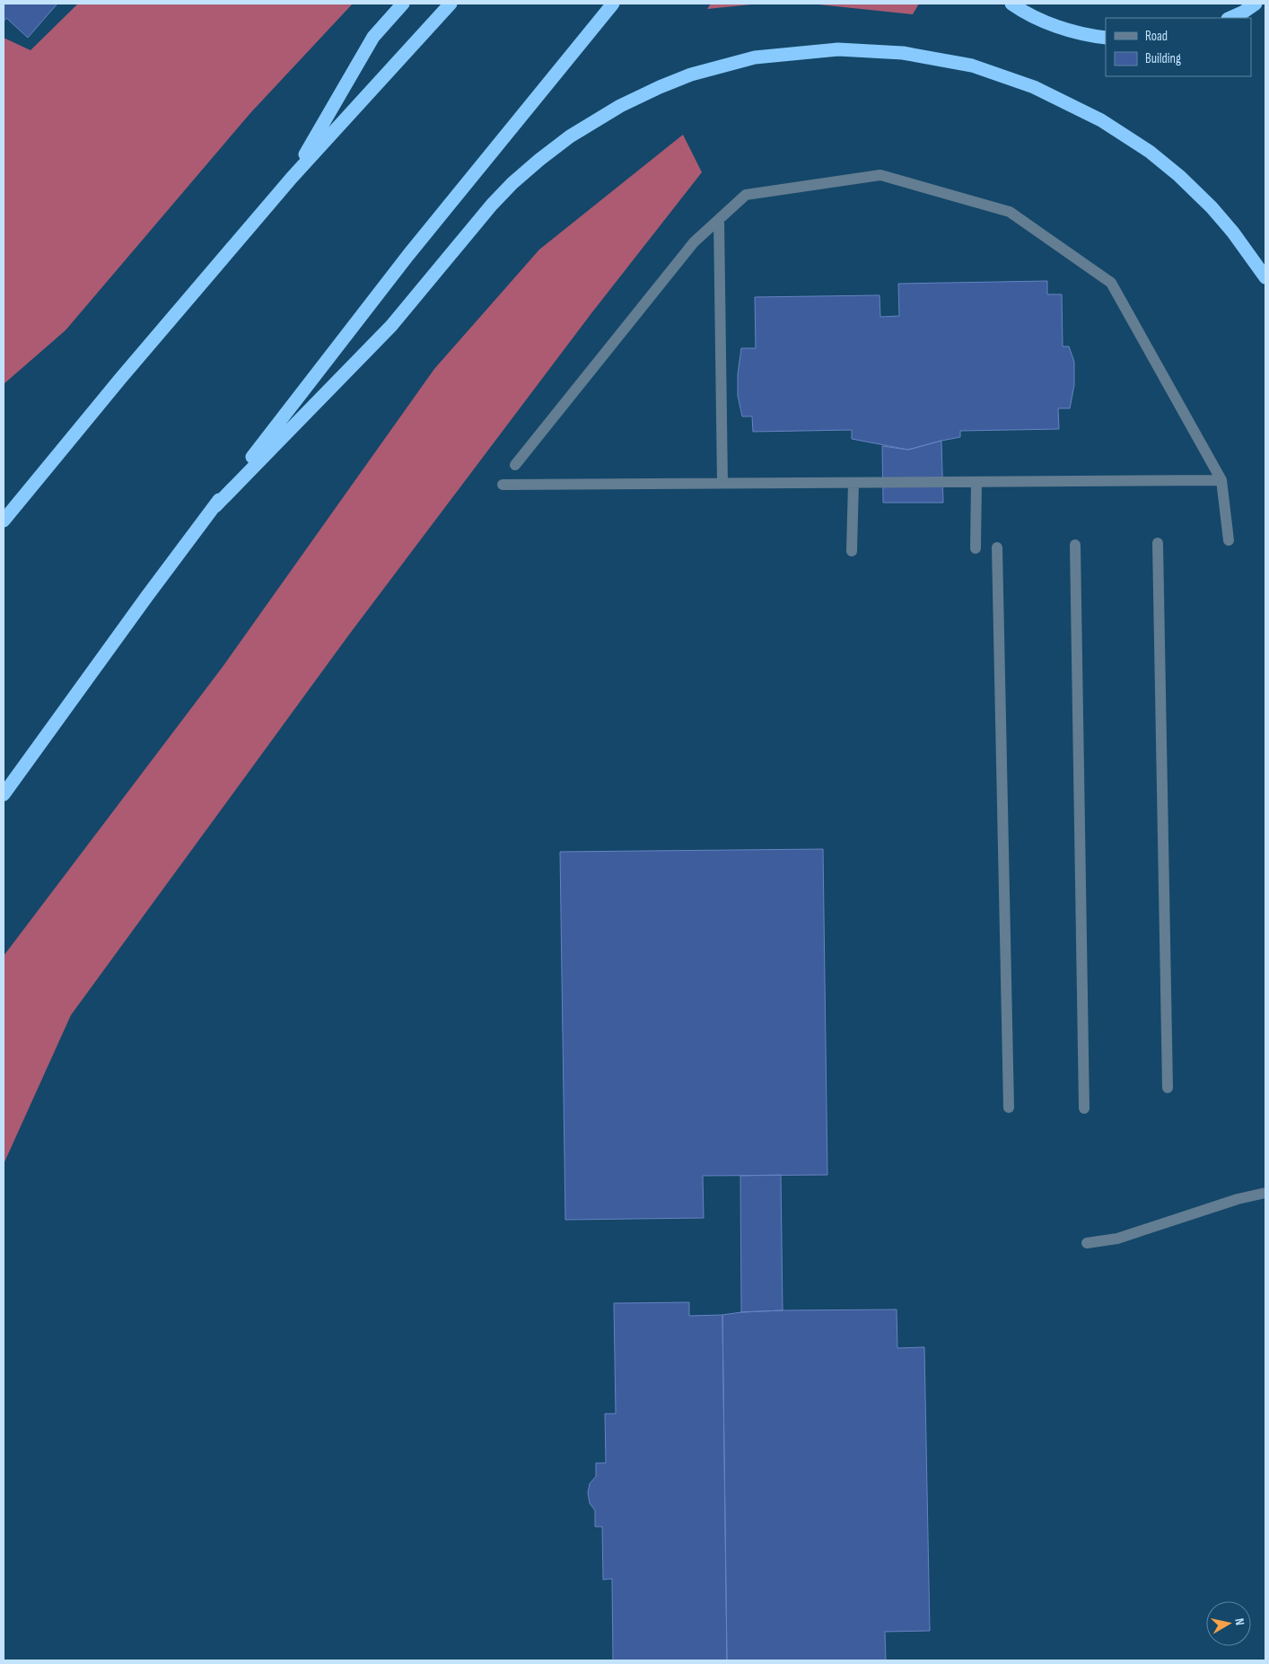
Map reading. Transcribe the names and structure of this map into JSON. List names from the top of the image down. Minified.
{"legend":["Road","Building"],"north":"right"}
